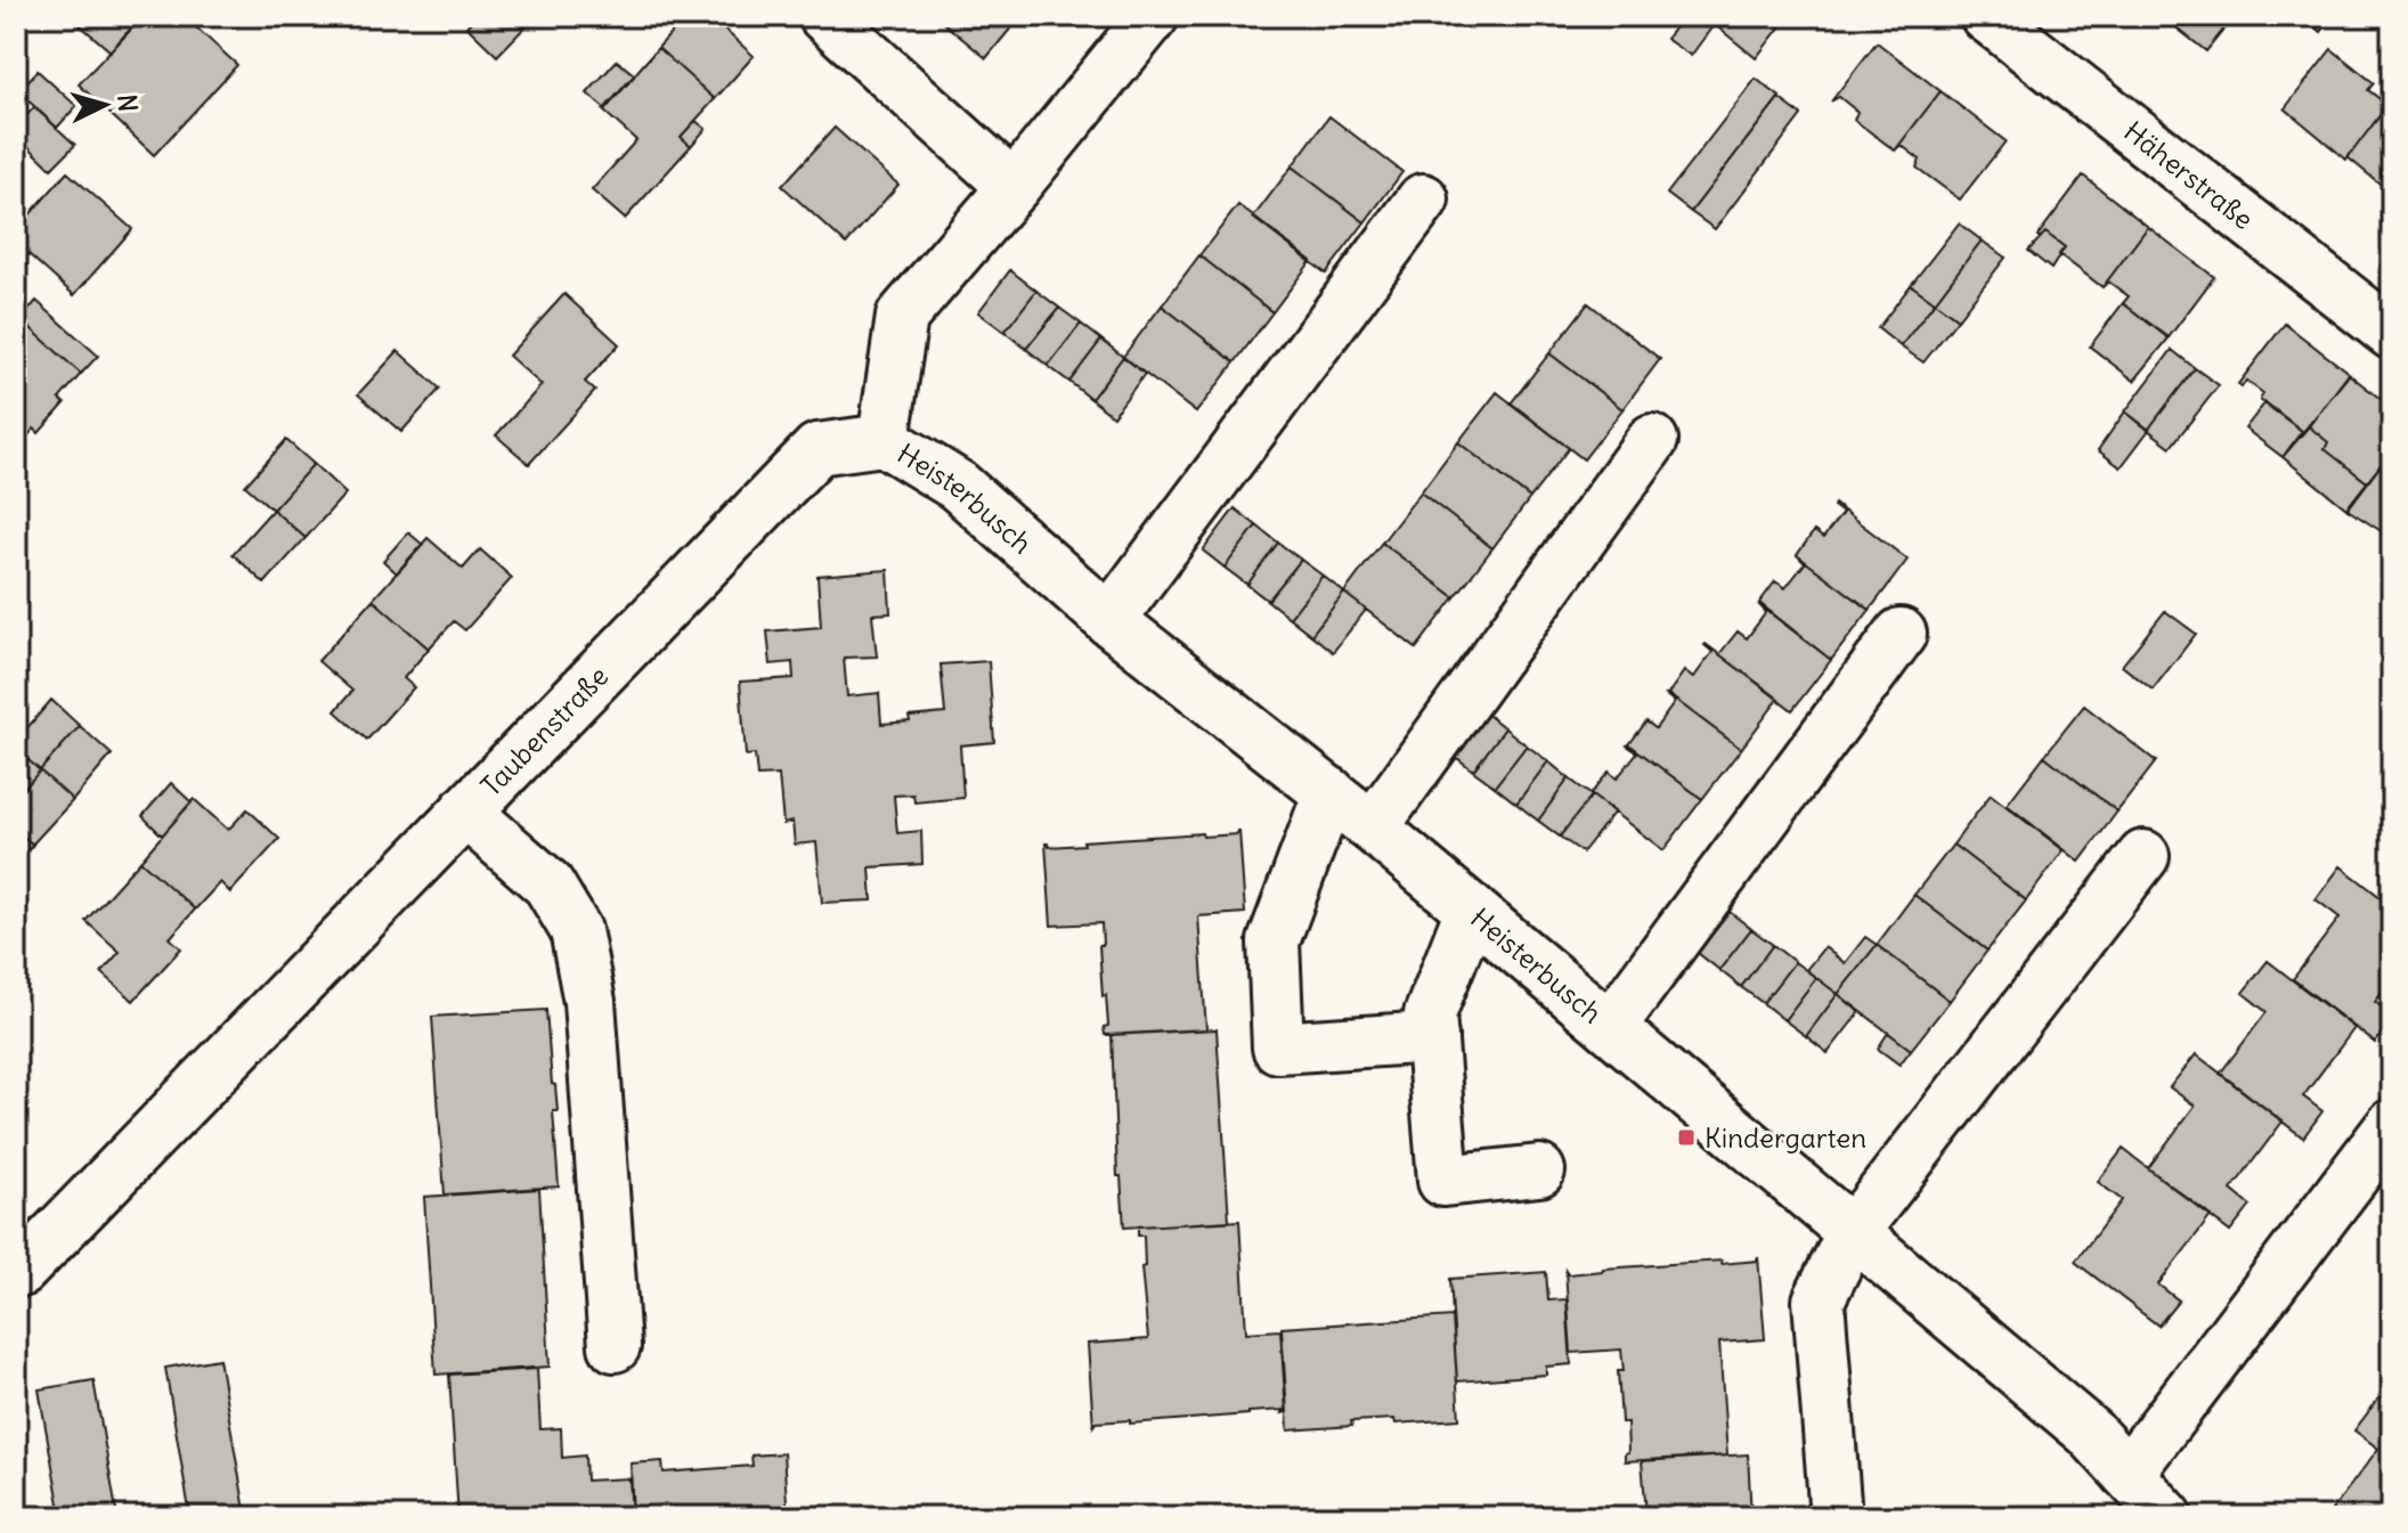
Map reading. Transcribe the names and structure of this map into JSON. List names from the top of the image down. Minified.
{"streets":{"street":["Häherstraße","Heisterbusch","Taubenstraße"]},"crossings":[["Heisterbusch","Taubenstraße"]],"places":{"transit":["Kindergarten"]},"north":"right"}
